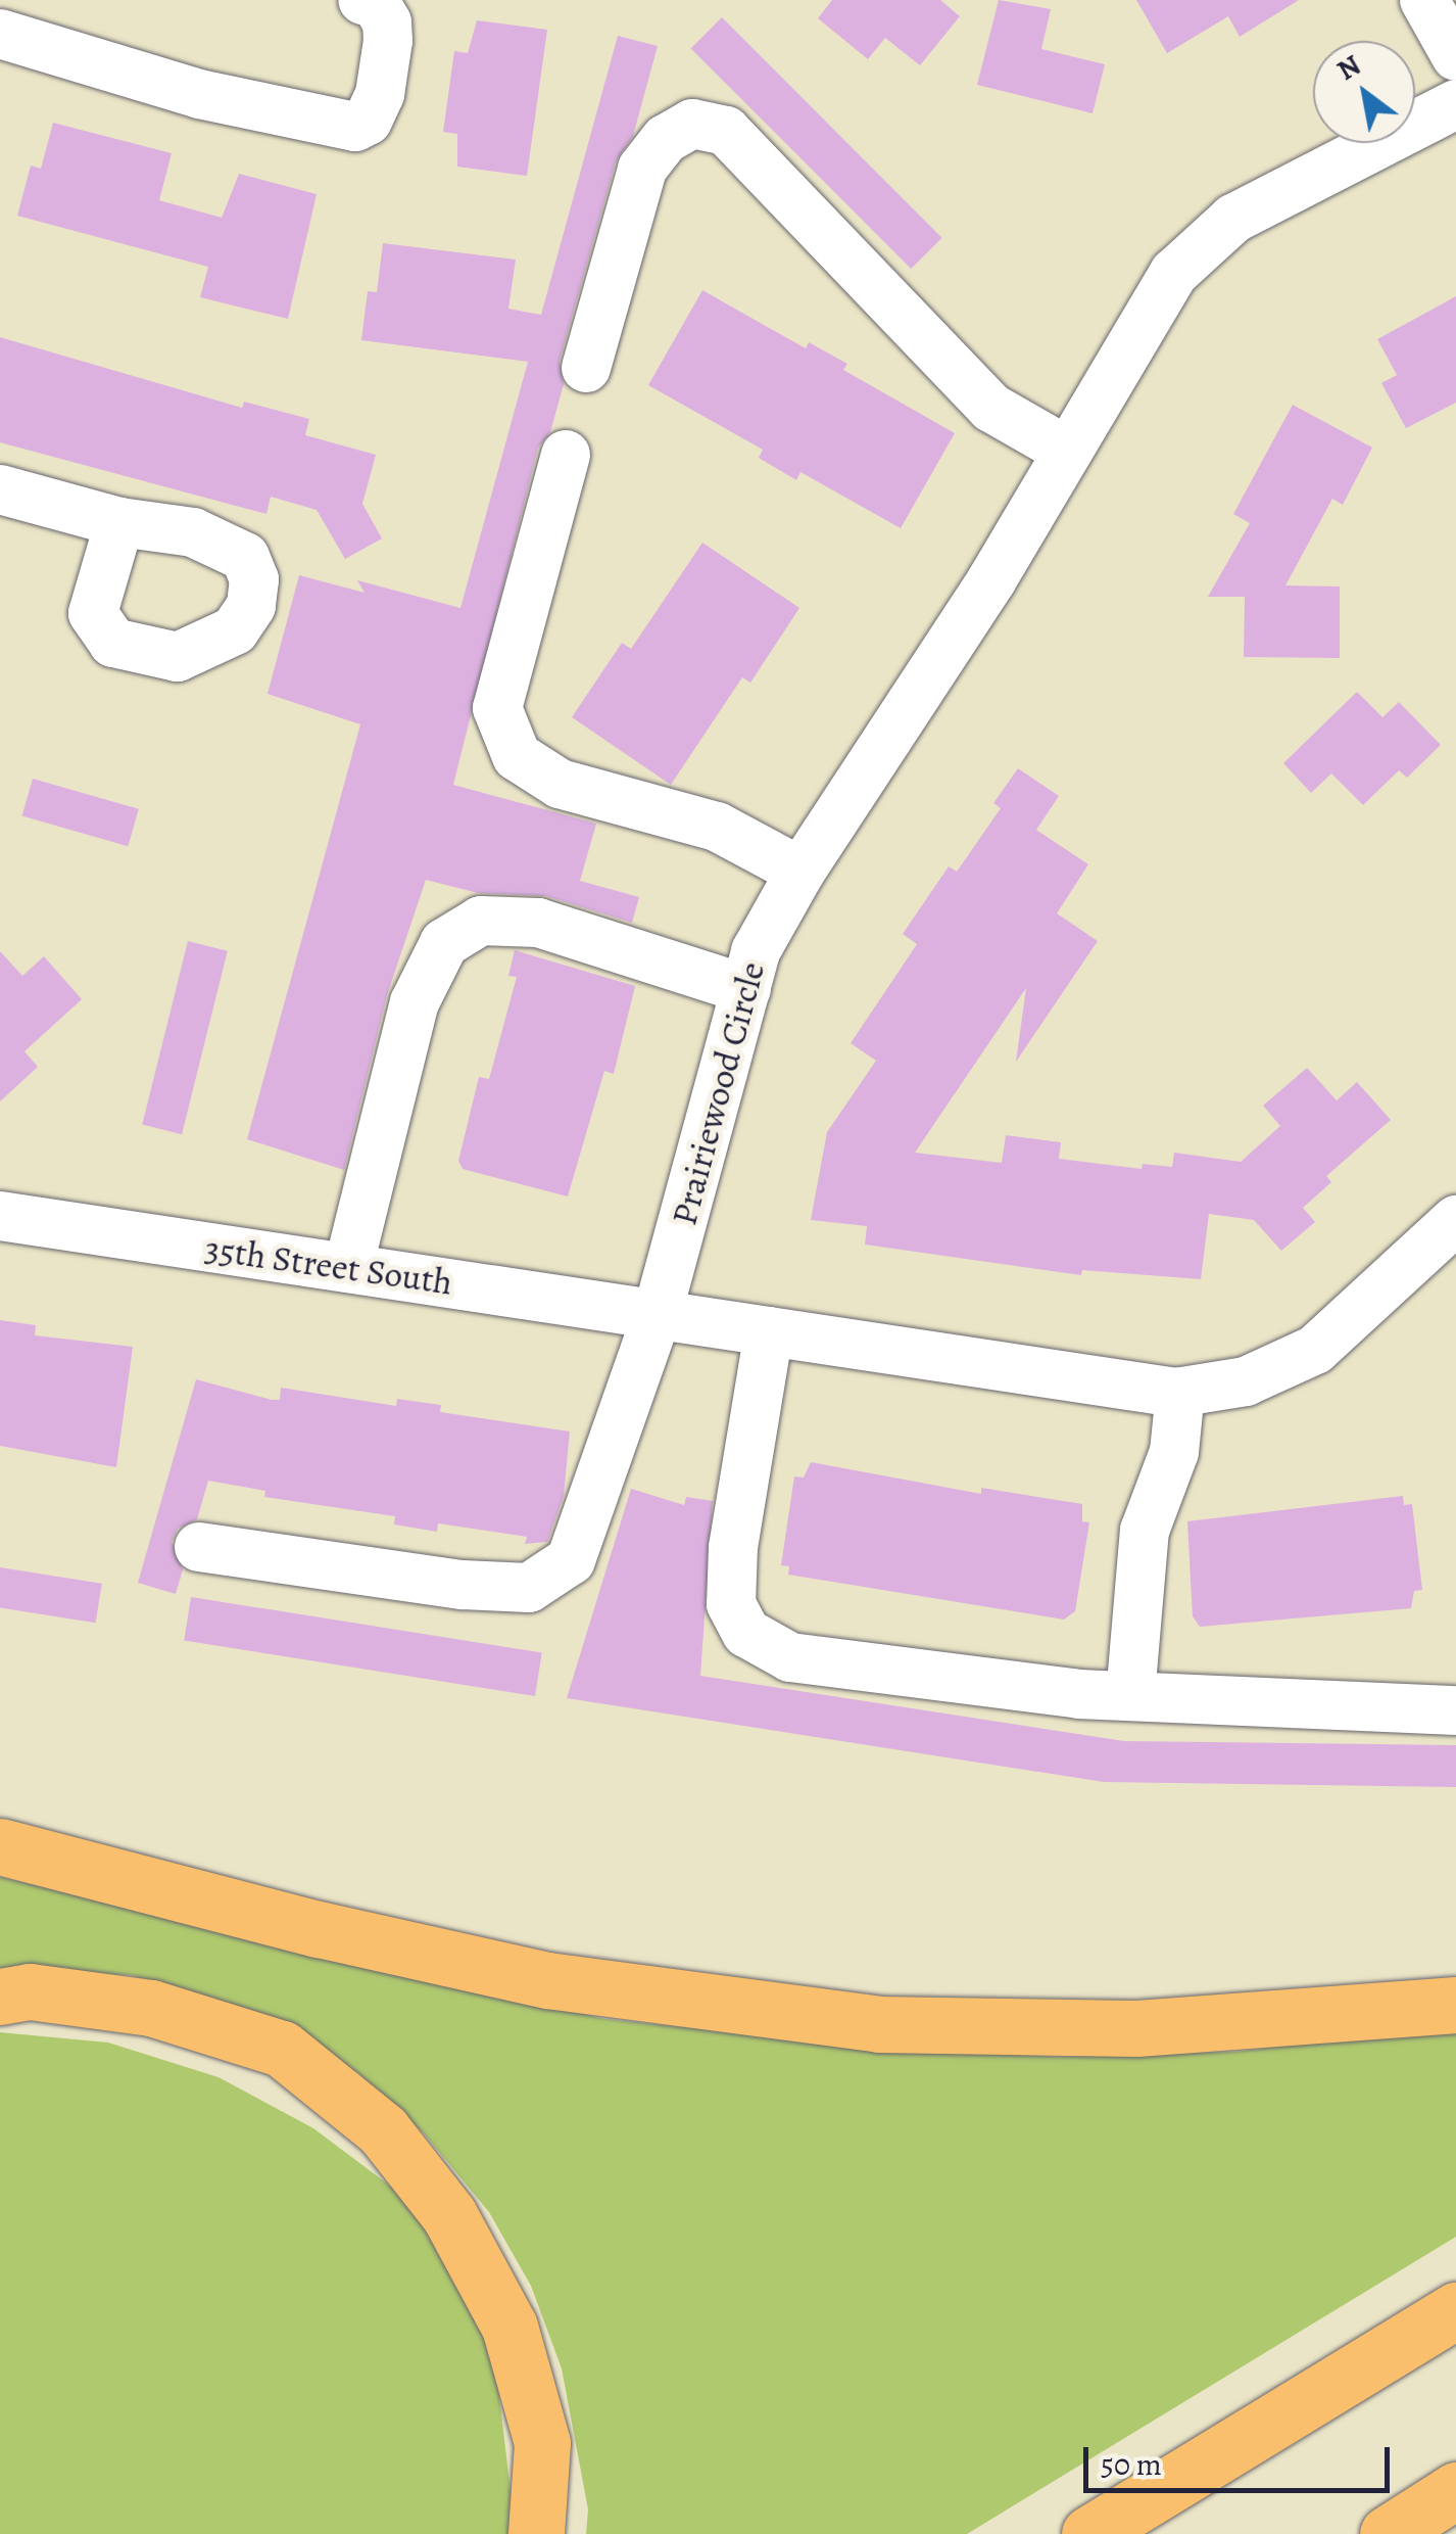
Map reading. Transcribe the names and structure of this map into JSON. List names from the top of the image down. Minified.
{"streets":{"street":["Prairiewood Circle","35th Street South"]},"crossings":[["Prairiewood Circle","35th Street South"]],"scale_bar":"50 m","north":"top left"}
